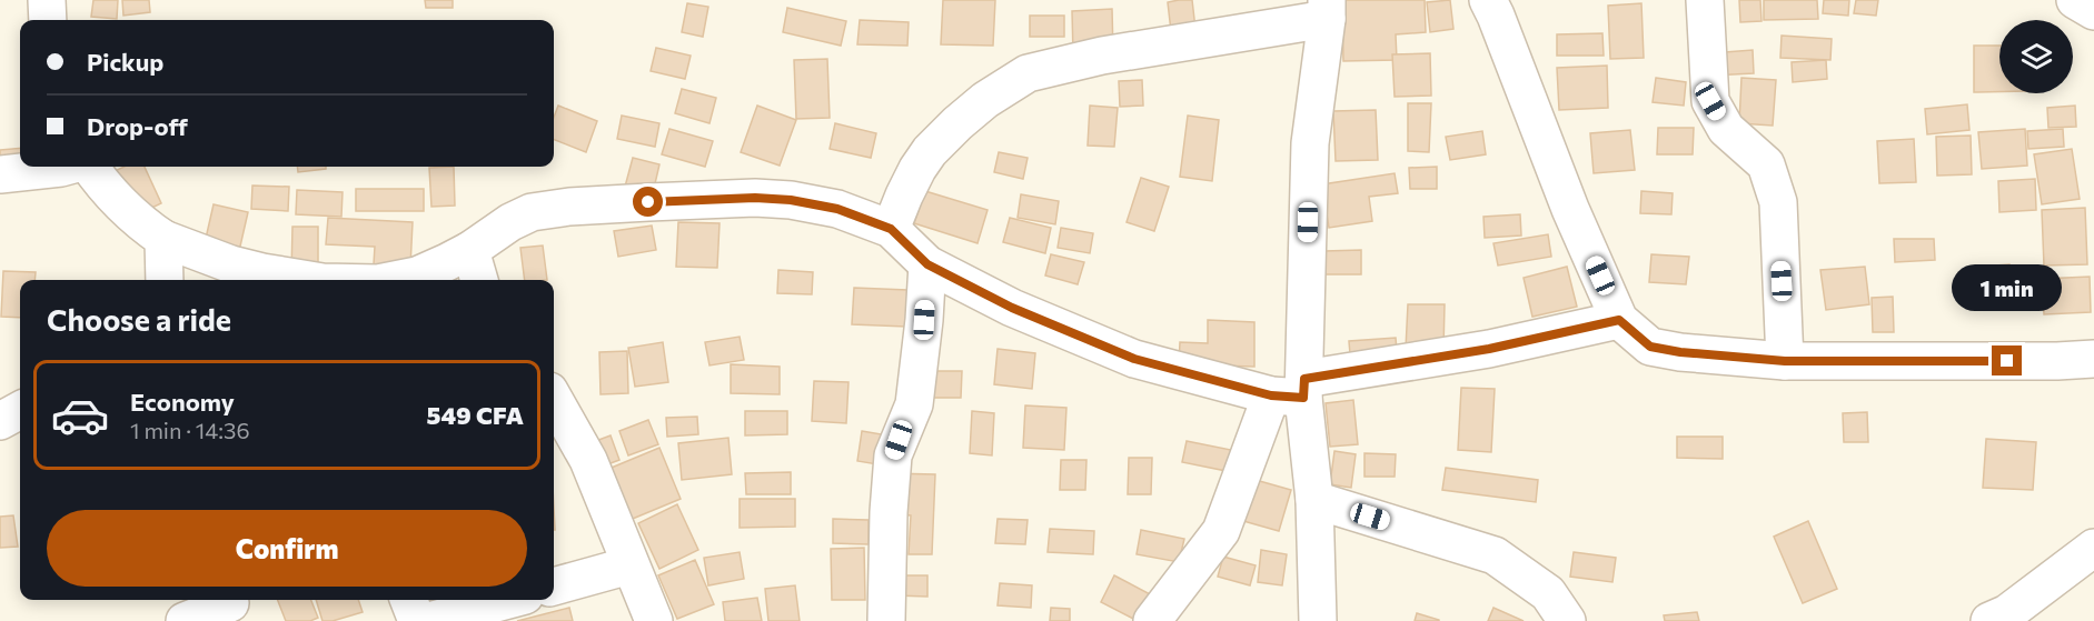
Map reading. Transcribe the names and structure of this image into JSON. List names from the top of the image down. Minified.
{"page":{"banner":["Pickup","Drop-off"],"bubble":"1 min","heading":"Choose a ride","list":[{"name":"Economy","note":"1 min · 14:36","value":"549 CFA"}],"buttons":"Confirm"}}
